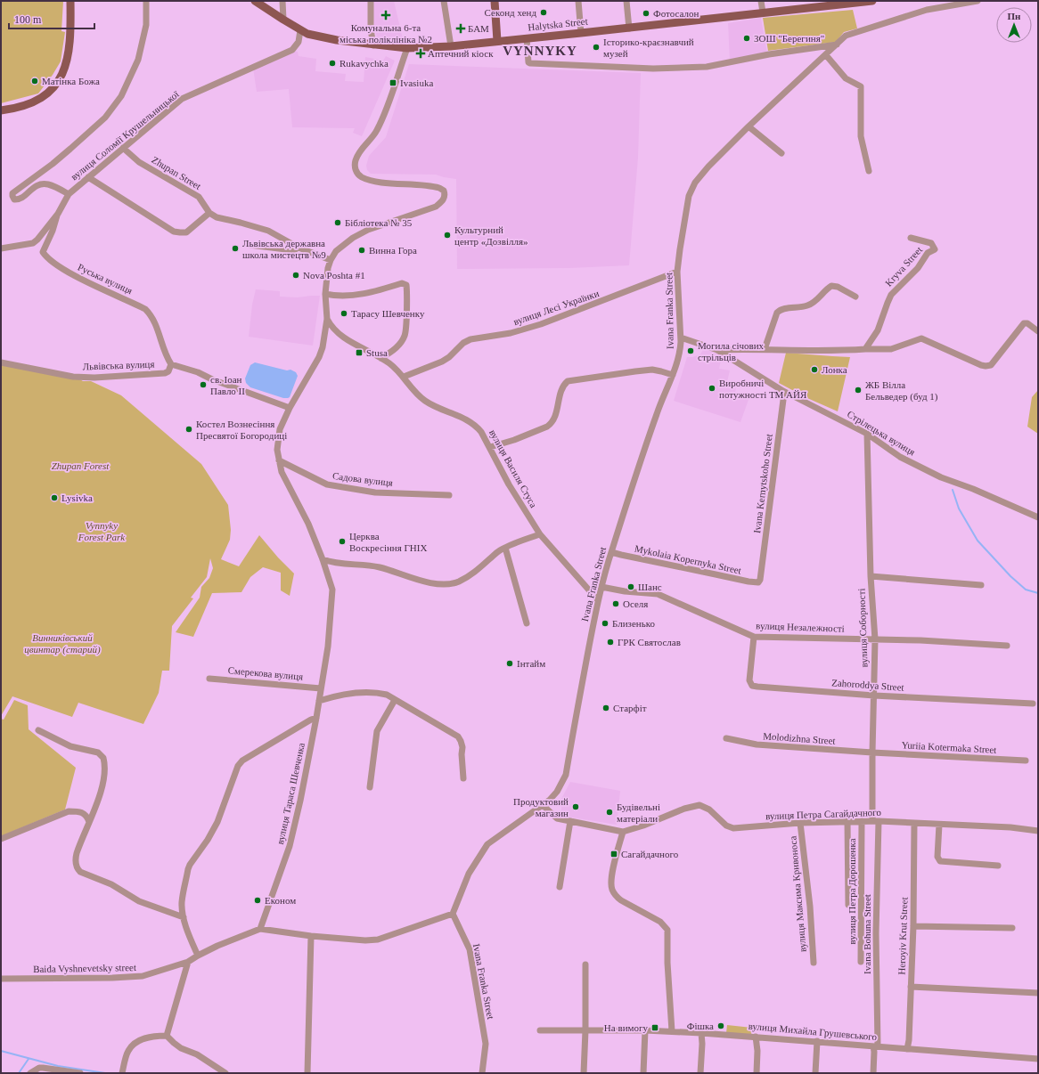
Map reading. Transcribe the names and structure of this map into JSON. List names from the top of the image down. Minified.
{"streets":{"main road":["Halytska Street"],"street":["вулиця Соломії Крушельницької","Zhupan Street","Kryva Street","Руська вулиця","вулиця Лесі Українки","Ivana Franka Street","Львівська вулиця","Стрілецька вулиця","вулиця Василя Стуса","Садова вулиця","Ivana Kernytskoho Street","Mykolaia Kopernyka Street","вулиця Незалежності","вулиця Соборності","Смерекова вулиця","Zahoroddya Street","Molodizhna Street","Yuriia Kotermaka Street","вулиця Тараса Шевченка","вулиця Петра Сагайдачного","вулиця Петра Дорошенка","вулиця Максима Кривоноса","Ivana Bohuna Street","Heroyiv Krut Street","Baida Vyshnevetsky street","вулиця Михайла Грушевського"]},"crossings":[["Halytska Street","вулиця Соломії Крушельницької"],["Halytska Street","вулиця Тараса Шевченка"],["вулиця Соломії Крушельницької","Zhupan Street"],["вулиця Соломії Крушельницької","Руська вулиця"],["Zhupan Street","вулиця Тараса Шевченка"],["Руська вулиця","Львівська вулиця"],["вулиця Лесі Українки","Ivana Franka Street"],["вулиця Лесі Українки","вулиця Василя Стуса"],["Ivana Franka Street","Стрілецька вулиця"],["Ivana Franka Street","вулиця Василя Стуса"],["Ivana Franka Street","Mykolaia Kopernyka Street"],["Ivana Franka Street","вулиця Незалежності"],["Ivana Franka Street","Baida Vyshnevetsky street"],["Стрілецька вулиця","Ivana Kernytskoho Street"],["Стрілецька вулиця","вулиця Соборності"],["вулиця Василя Стуса","вулиця Тараса Шевченка"],["Садова вулиця","вулиця Тараса Шевченка"],["Ivana Kernytskoho Street","Mykolaia Kopernyka Street"],["вулиця Незалежності","вулиця Соборності"],["вулиця Незалежності","Zahoroddya Street"],["вулиця Соборності","Zahoroddya Street"],["вулиця Соборності","Molodizhna Street"],["вулиця Соборності","Yuriia Kotermaka Street"],["вулиця Соборності","вулиця Петра Сагайдачного"],["вулиця Соборності","Ivana Bohuna Street"],["Смерекова вулиця","вулиця Тараса Шевченка"],["Molodizhna Street","Yuriia Kotermaka Street"],["вулиця Тараса Шевченка","Baida Vyshnevetsky street"],["вулиця Петра Сагайдачного","вулиця Петра Дорошенка"],["вулиця Петра Сагайдачного","вулиця Максима Кривоноса"],["вулиця Петра Сагайдачного","Ivana Bohuna Street"],["вулиця Петра Сагайдачного","Heroyiv Krut Street"],["Ivana Bohuna Street","вулиця Михайла Грушевського"],["Heroyiv Krut Street","вулиця Михайла Грушевського"]],"districts":["VYNNYKY"],"parks":["Zhupan Forest","Vynnyky Forest Park","Винниківський цвинтар (старий)"],"places":{"other":["Секонд хенд","Фотосалон","ЗОШ \"Берегиня\"","Історико-краєзнавчий музей","Rukavychka","Матінка Божа","Бібліотека № 35","Культурний центр «Дозвілля»","Львівська державна школа мистецтв №9","Винна Гора","Nova Poshta #1","Тарасу Шевченку","Могила січових стрільців","Лонка","св. Іоан Павло ІІ","Виробничі потужності ТМ АЙЯ","ЖБ Вілла Бельведер (буд 1)","Костел Вознесіння Пресвятої Богородиці","Lysivka","Церква Воскресіння ГНІХ","Шанс","Оселя","Близенько","ГРК Святослав","Інтайм","Старфіт","Продуктовий магазин","Будівельні матеріали","Економ","Фішка"],"health":["Комунальна 6-та міська поліклініка №2","БАМ","Аптечний кіоск"],"transit":["Ivasiuka","Stusa","Сагайдачного","На вимогу"]},"scale_bar":"100 m","north":"top"}
